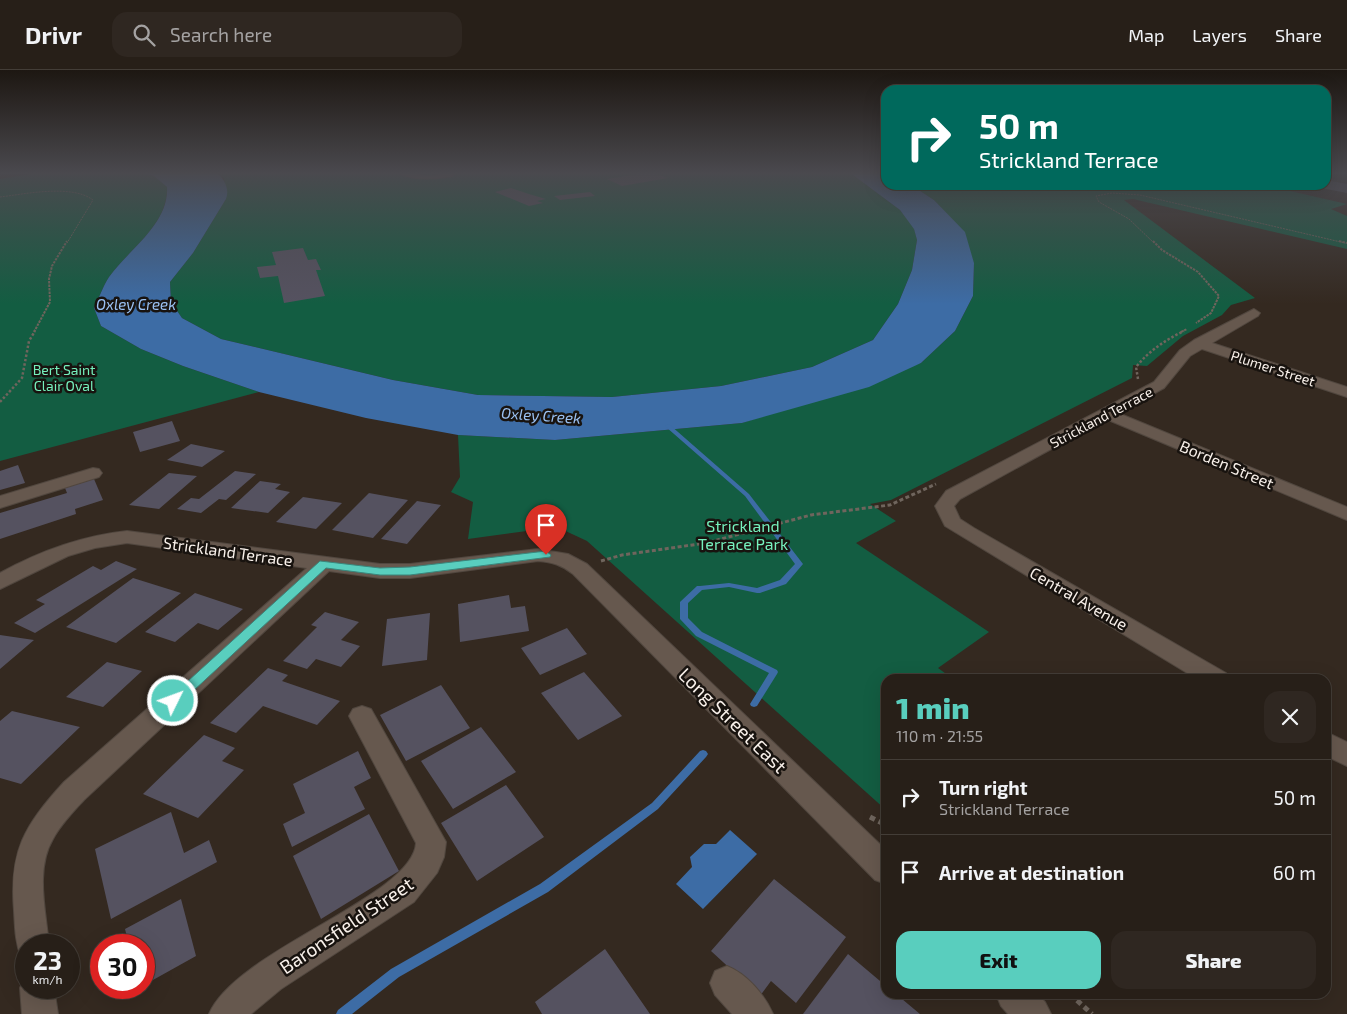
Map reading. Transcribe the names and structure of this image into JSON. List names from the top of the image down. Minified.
{"streets":{"street":["Plumer Street","Strickland Terrace","Borden Street","Central Avenue","Long Street East","Baronsfield Street"]},"crossings":[["Plumer Street","Strickland Terrace"],["Strickland Terrace","Borden Street"],["Strickland Terrace","Central Avenue"],["Strickland Terrace","Long Street East"]],"water":["Oxley Creek"],"parks":["Bert Saint Clair Oval","Strickland Terrace Park"],"page":{"header":"Drivr","search":"Search here","nav":["Map","Layers","Share"],"turn":["50 m","Strickland Terrace"],"heading":["1 min","110 m · 21:55"],"list":[{"name":"Turn right","note":"Strickland Terrace","value":"50 m"},{"name":"Arrive at destination","value":"60 m"}],"buttons":["Exit","Share"],"speed":"23 km/h","limit":"30"}}
